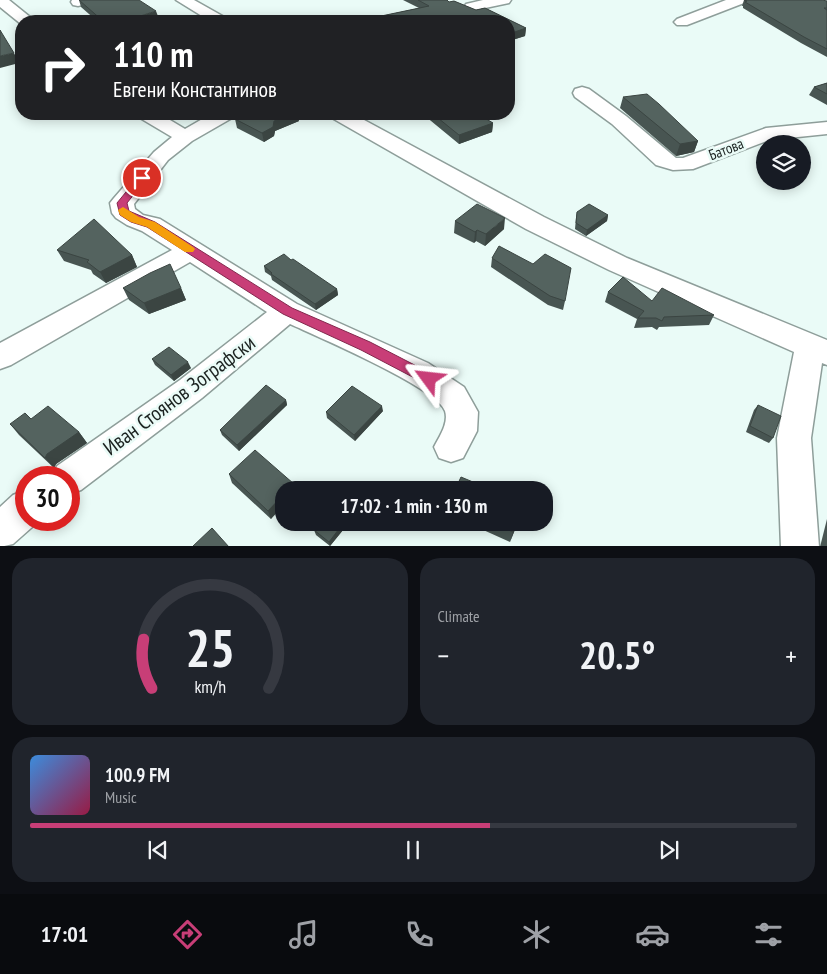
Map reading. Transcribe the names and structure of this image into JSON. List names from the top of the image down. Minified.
{"streets":{"street":["Батова","Иван Стоянов Зографски"]},"page":{"turn":["110 m","Евгени Константинов"],"limit":"30","trip":"17:02 · 1 min · 130 m","tile":"Climate","heat":["−","20.5°","+"],"song":["100.9 FM","Music"],"tabs":"17:01","gauge":["25","km/h"]}}
